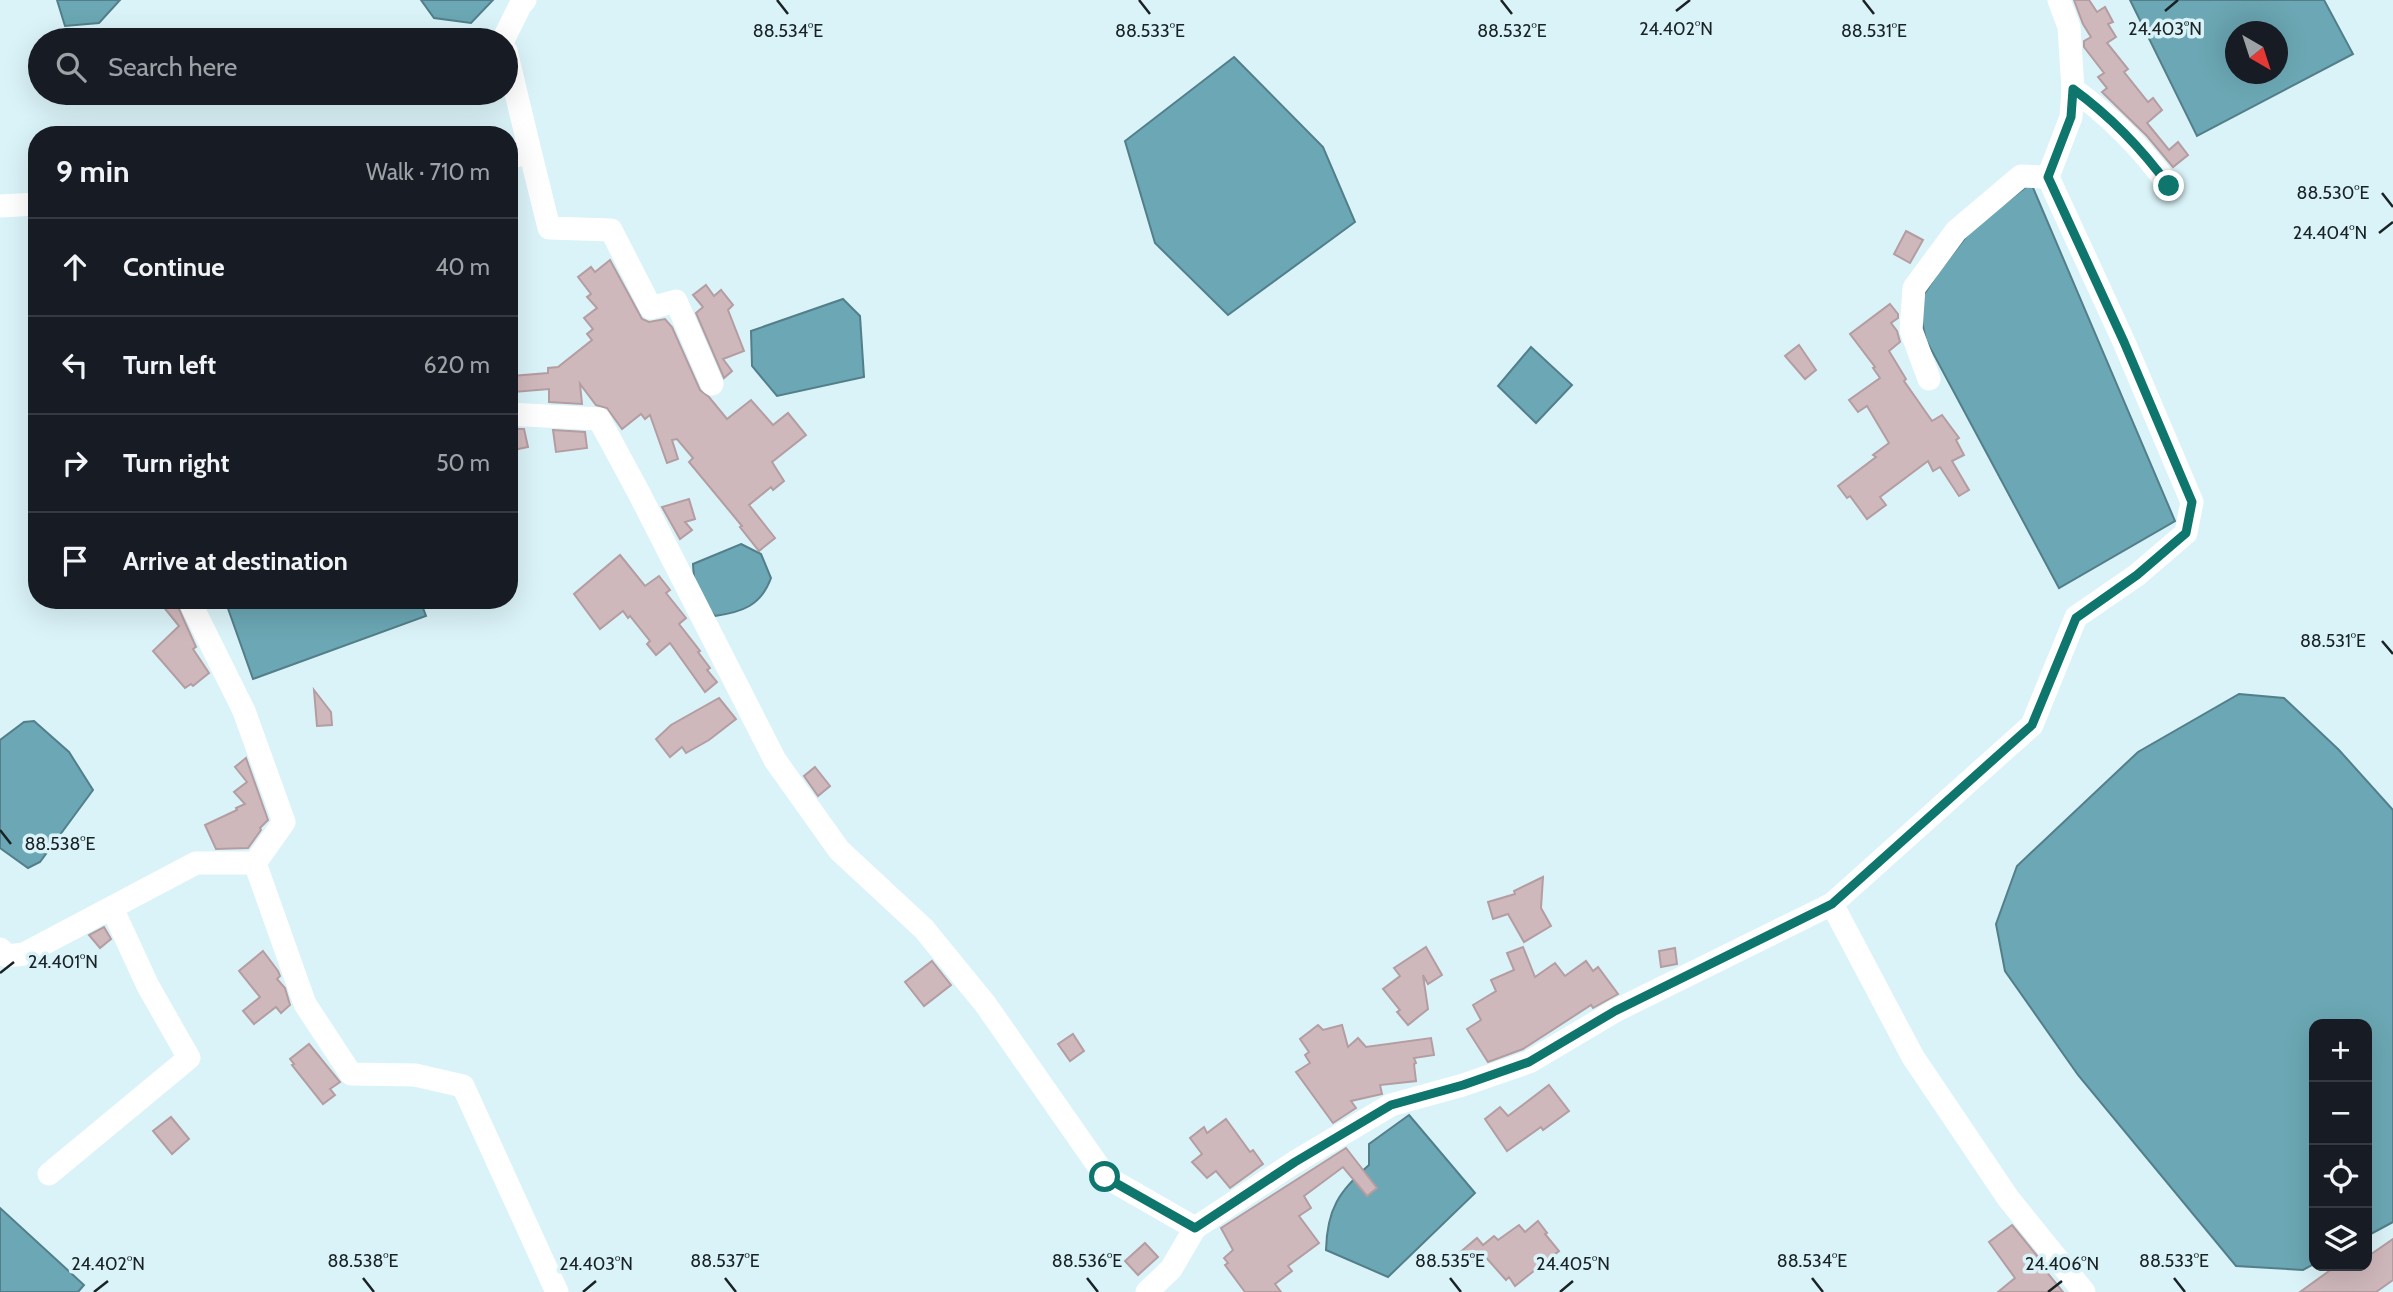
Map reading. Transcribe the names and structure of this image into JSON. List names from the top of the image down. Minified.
{"north":"bottom right","page":{"search":"Search here","heading":["9 min","Walk · 710 m"],"list":[["Continue","40 m"],["Turn left","620 m"],["Turn right","50 m"],"Arrive at destination"],"map_buttons":["+","−"]},"coordinates":["24.402°N","24.403°N","88.533°E","88.532°E","88.534°E","88.531°E","88.530°E","24.404°N","88.538°E","24.401°N","88.537°E","88.536°E","88.535°E","24.405°N","24.406°N"]}
